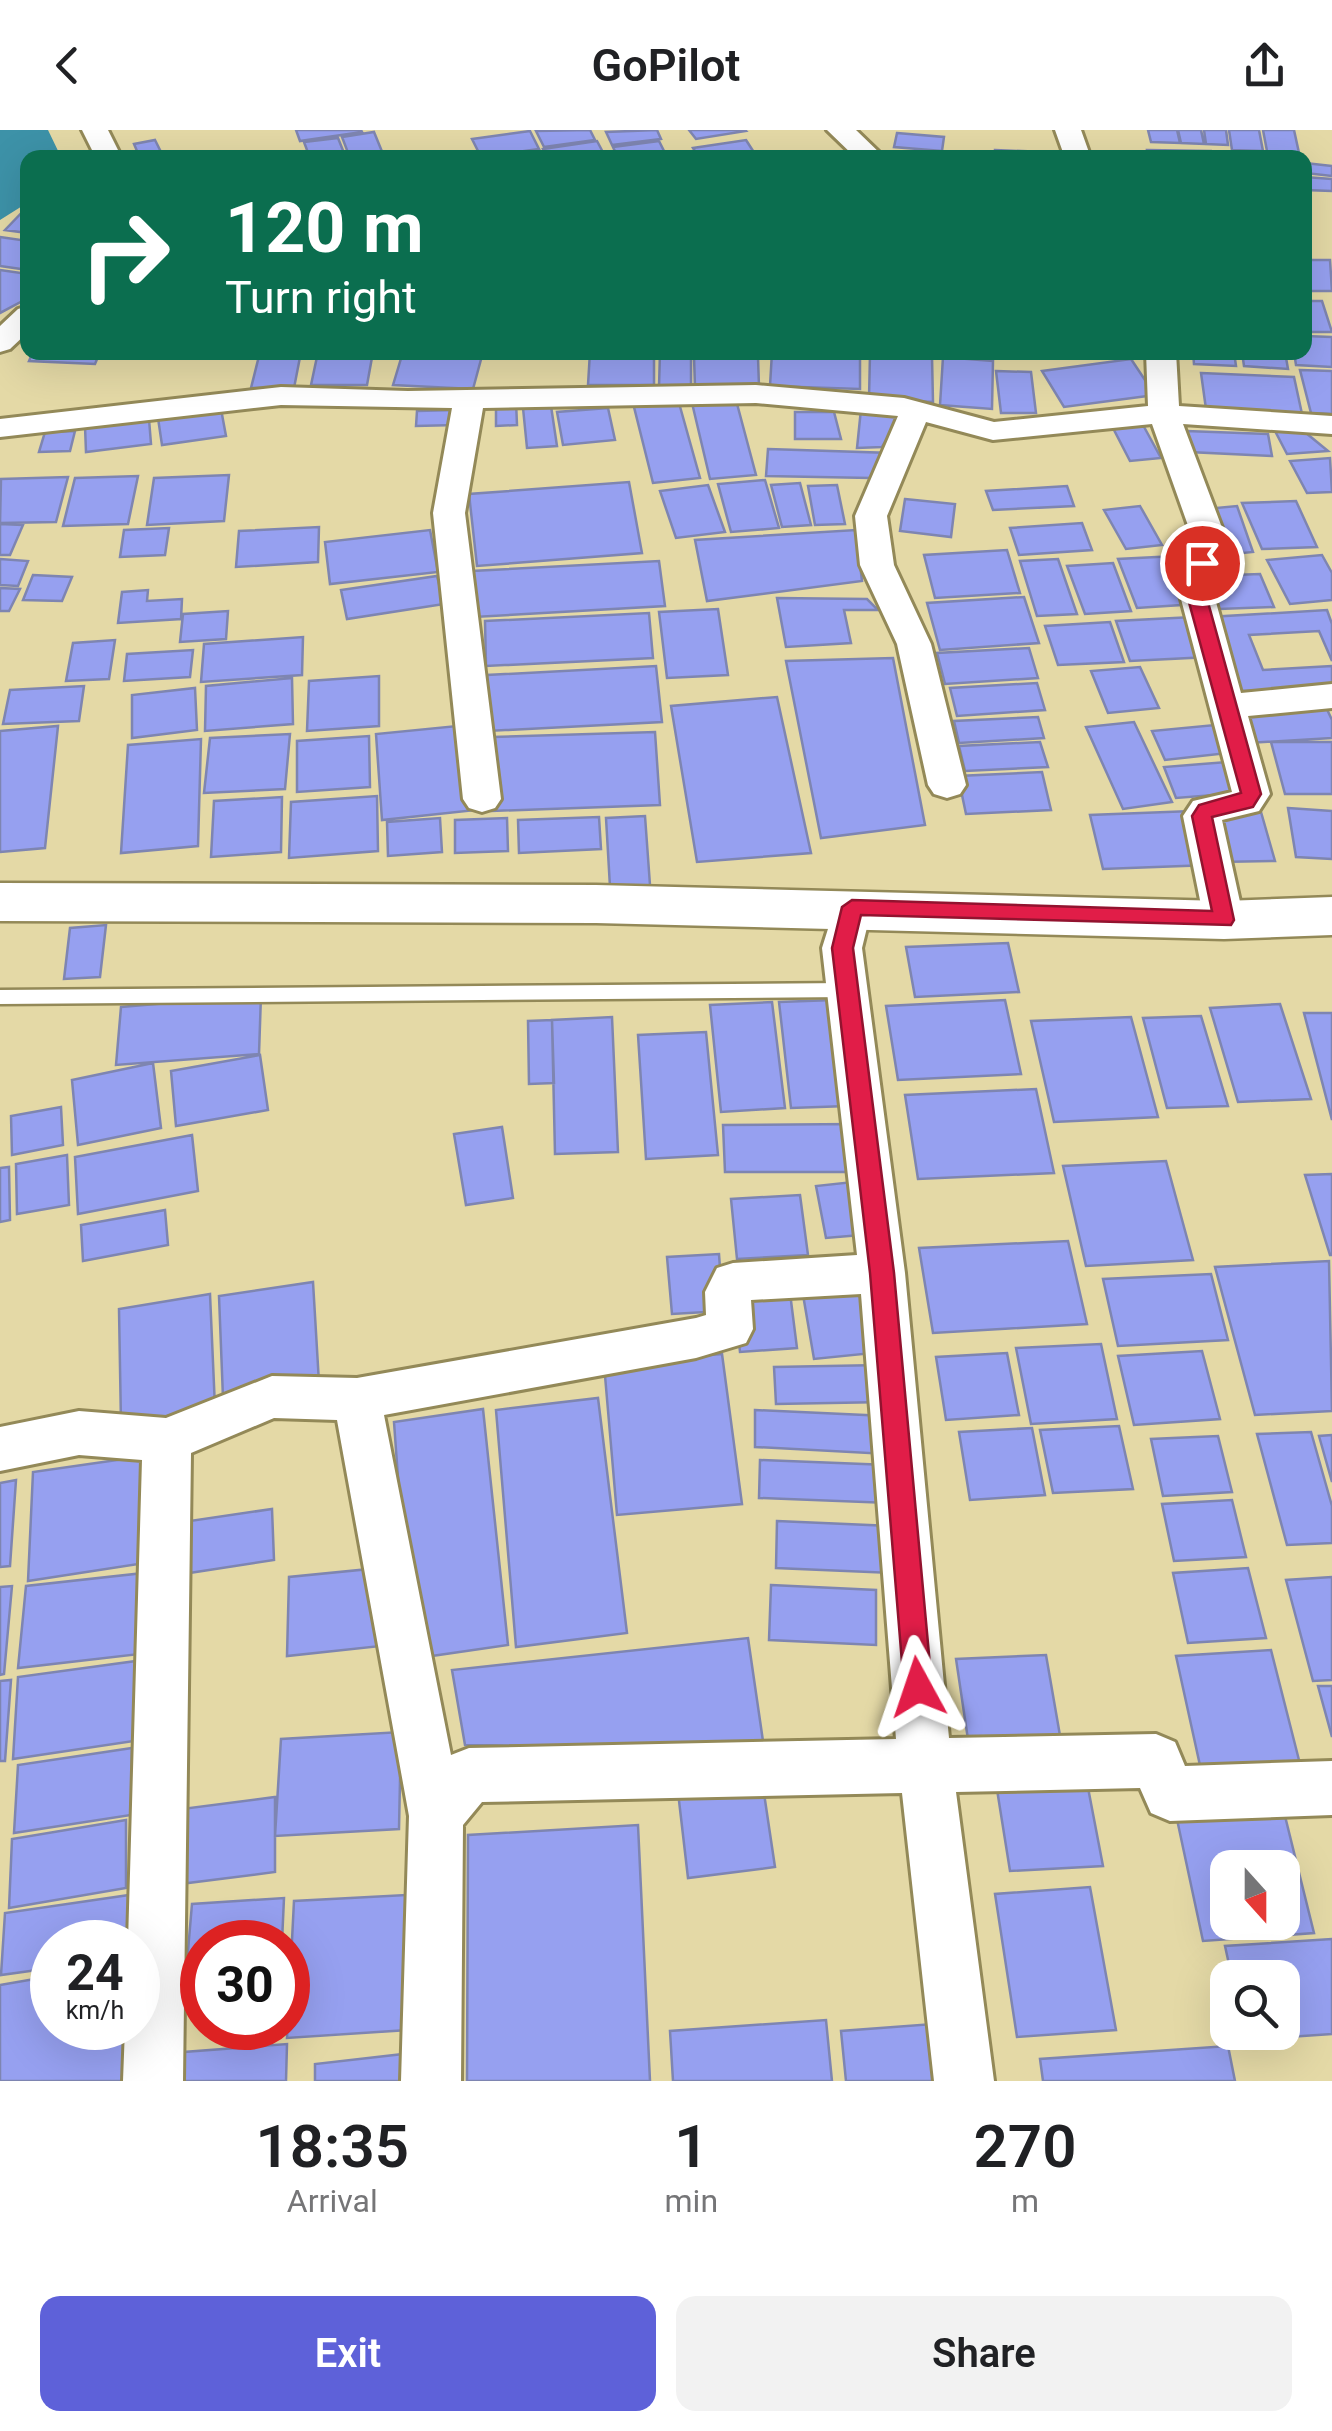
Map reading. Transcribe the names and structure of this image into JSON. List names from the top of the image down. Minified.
{"north":"bottom","page":{"header":"GoPilot","turn":["120 m","Turn right"],"speed":"24 km/h","limit":"30","eta":["18:35","Arrival","1","min","270","m"],"buttons":["Exit","Share"]}}
